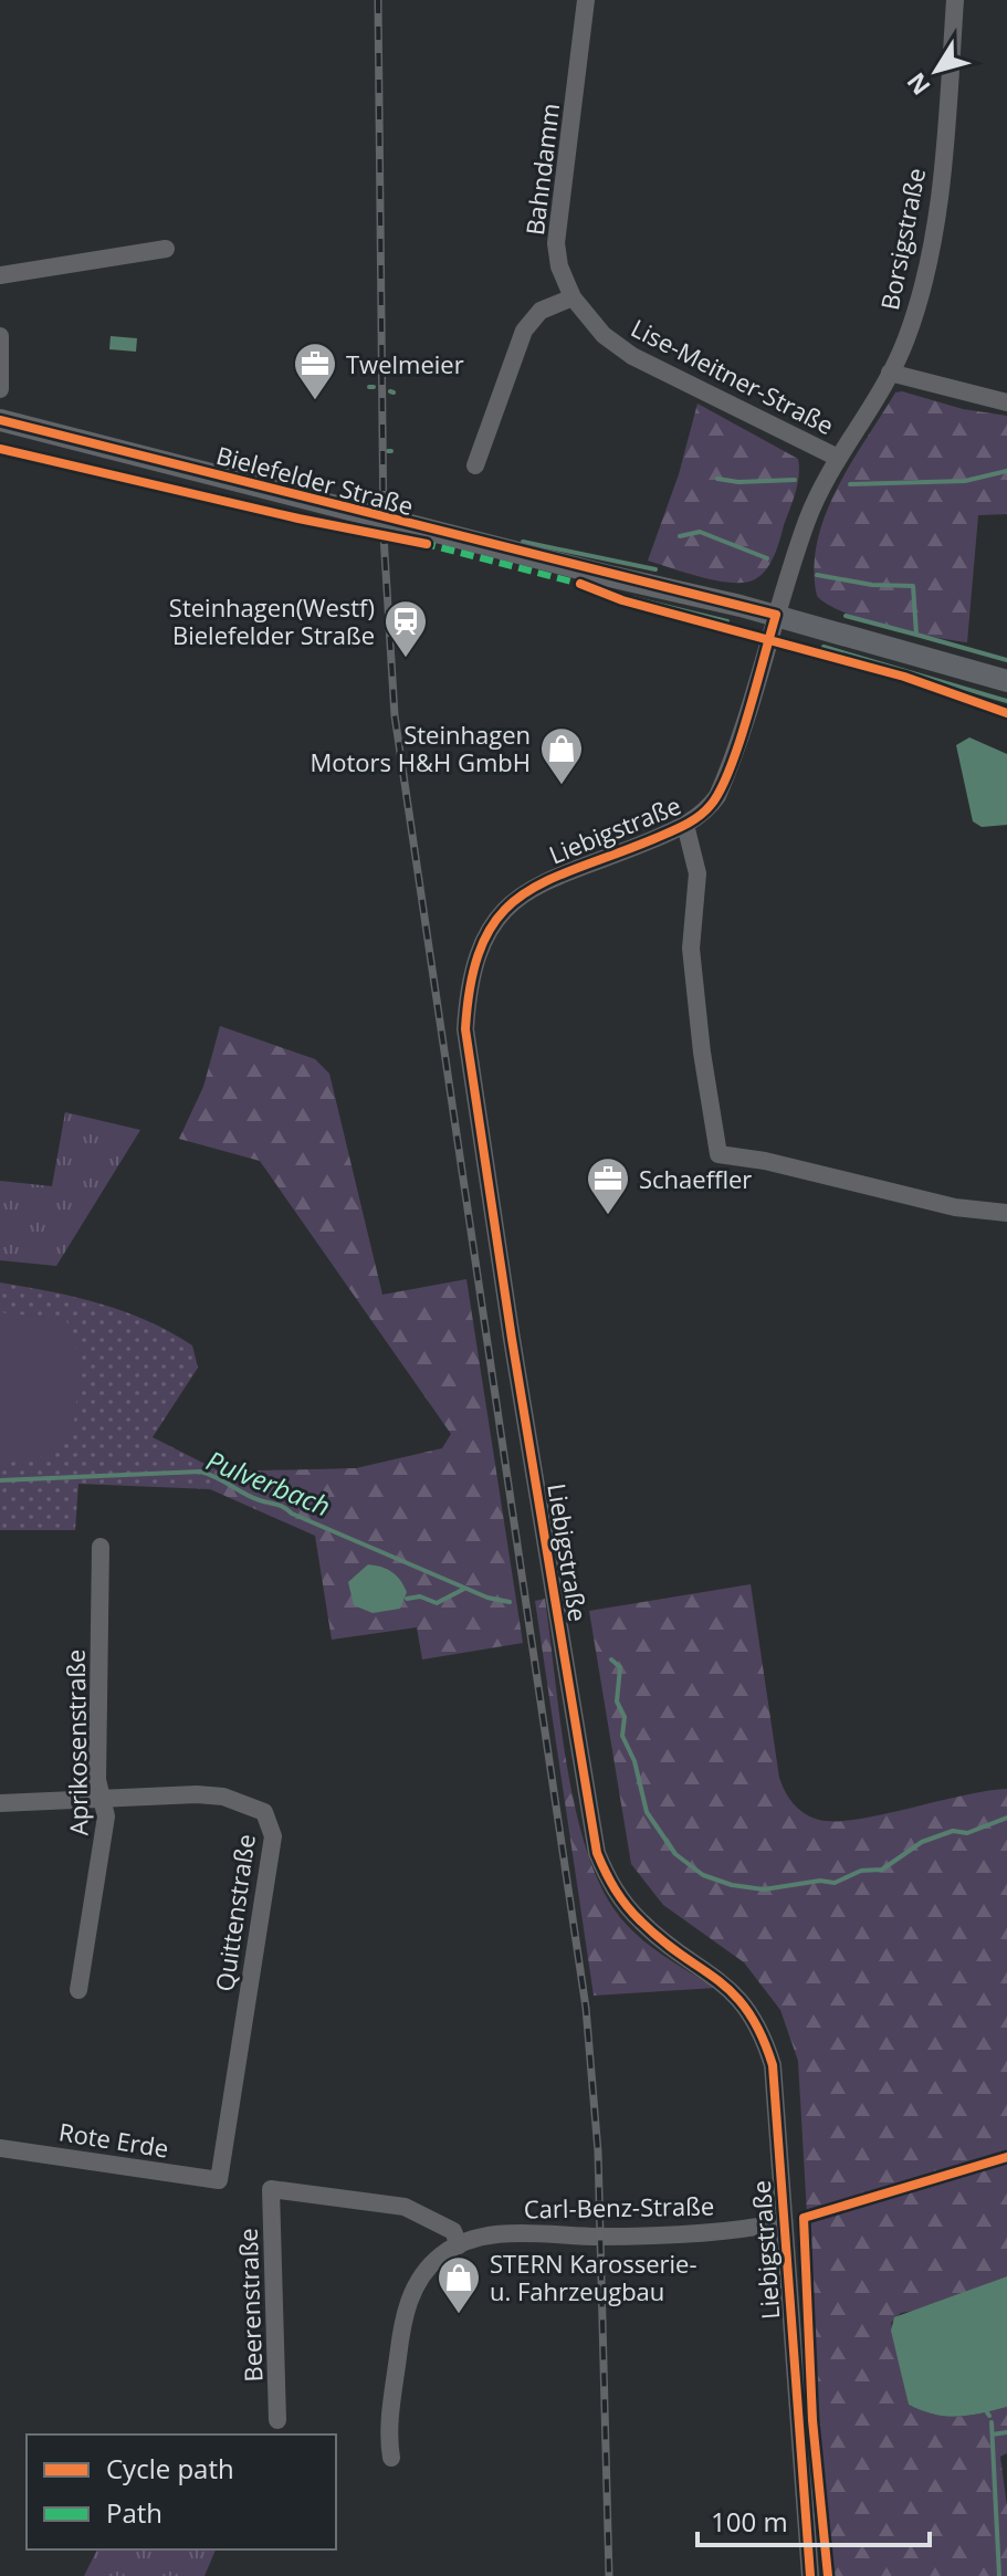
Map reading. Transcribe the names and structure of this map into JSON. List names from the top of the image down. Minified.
{"streets":{"main road":["Bielefelder Straße"],"street":["Bahndamm","Borsigstraße","Lise-Meitner-Straße","Liebigstraße","Aprikosenstraße","Quittenstraße","Rote Erde","Carl-Benz-Straße","Beerenstraße"]},"crossings":[["Bahndamm","Lise-Meitner-Straße"],["Borsigstraße","Lise-Meitner-Straße"],["Borsigstraße","Bielefelder Straße"],["Borsigstraße","Liebigstraße"],["Bielefelder Straße","Liebigstraße"],["Liebigstraße","Carl-Benz-Straße"],["Aprikosenstraße","Quittenstraße"],["Quittenstraße","Rote Erde"],["Carl-Benz-Straße","Beerenstraße"]],"water":["Pulverbach"],"places":{"office":["Twelmeier","Schaeffler"],"station":["Steinhagen(Westf) Bielefelder Straße"],"shop":["Steinhagen Motors H&H GmbH","STERN Karosserie- u. Fahrzeugbau"]},"legend":["Cycle path","Path"],"scale_bar":"100 m","north":"bottom left"}
